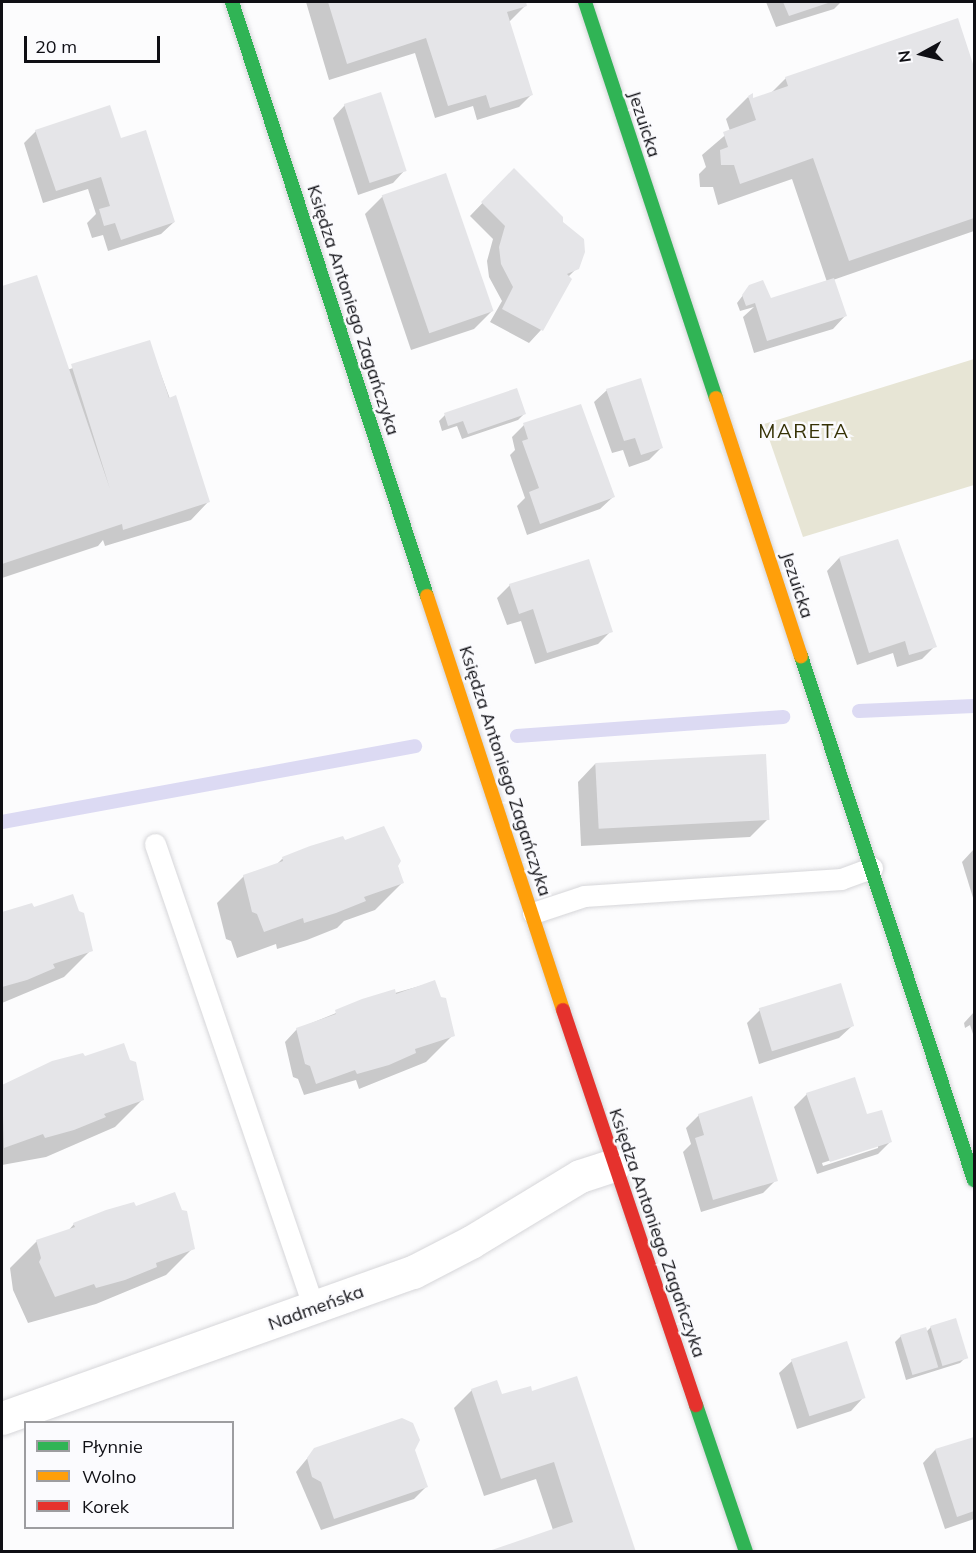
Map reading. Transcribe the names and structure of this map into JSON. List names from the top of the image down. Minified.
{"streets":{"street":["Jezuicka","Księdza Antoniego Zagańczyka","Nadmeńska"]},"crossings":[["Księdza Antoniego Zagańczyka","Nadmeńska"]],"districts":["MARETA"],"legend":["Płynnie","Wolno","Korek"],"scale_bar":"20 m","north":"left"}
